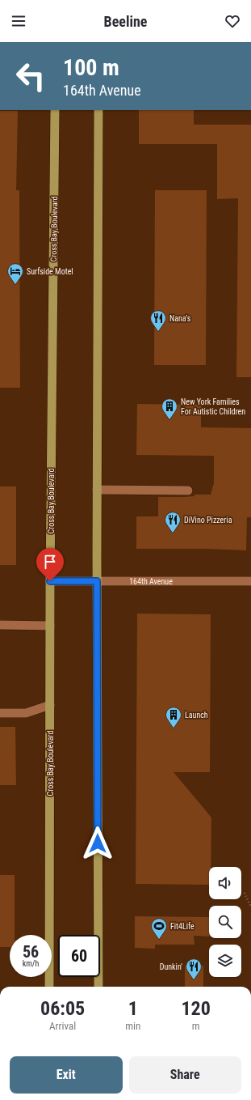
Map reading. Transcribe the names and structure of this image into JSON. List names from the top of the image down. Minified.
{"streets":{"main road":["Cross Bay Boulevard"],"street":["164th Avenue"]},"crossings":[["Cross Bay Boulevard","164th Avenue"]],"places":{"hotel":["Surfside Motel"],"restaurant":["Nana’s","DiVino Pizzeria","Dunkin'"],"building":["New York Families For Autistic Children","Launch"],"sports":["Fit4Life"]},"page":{"header":"Beeline","turn":["100 m","164th Avenue"],"speed":"56 km/h","limit":"60","eta":["06:05","Arrival","1","min","120","m"],"buttons":["Exit","Share"]}}
